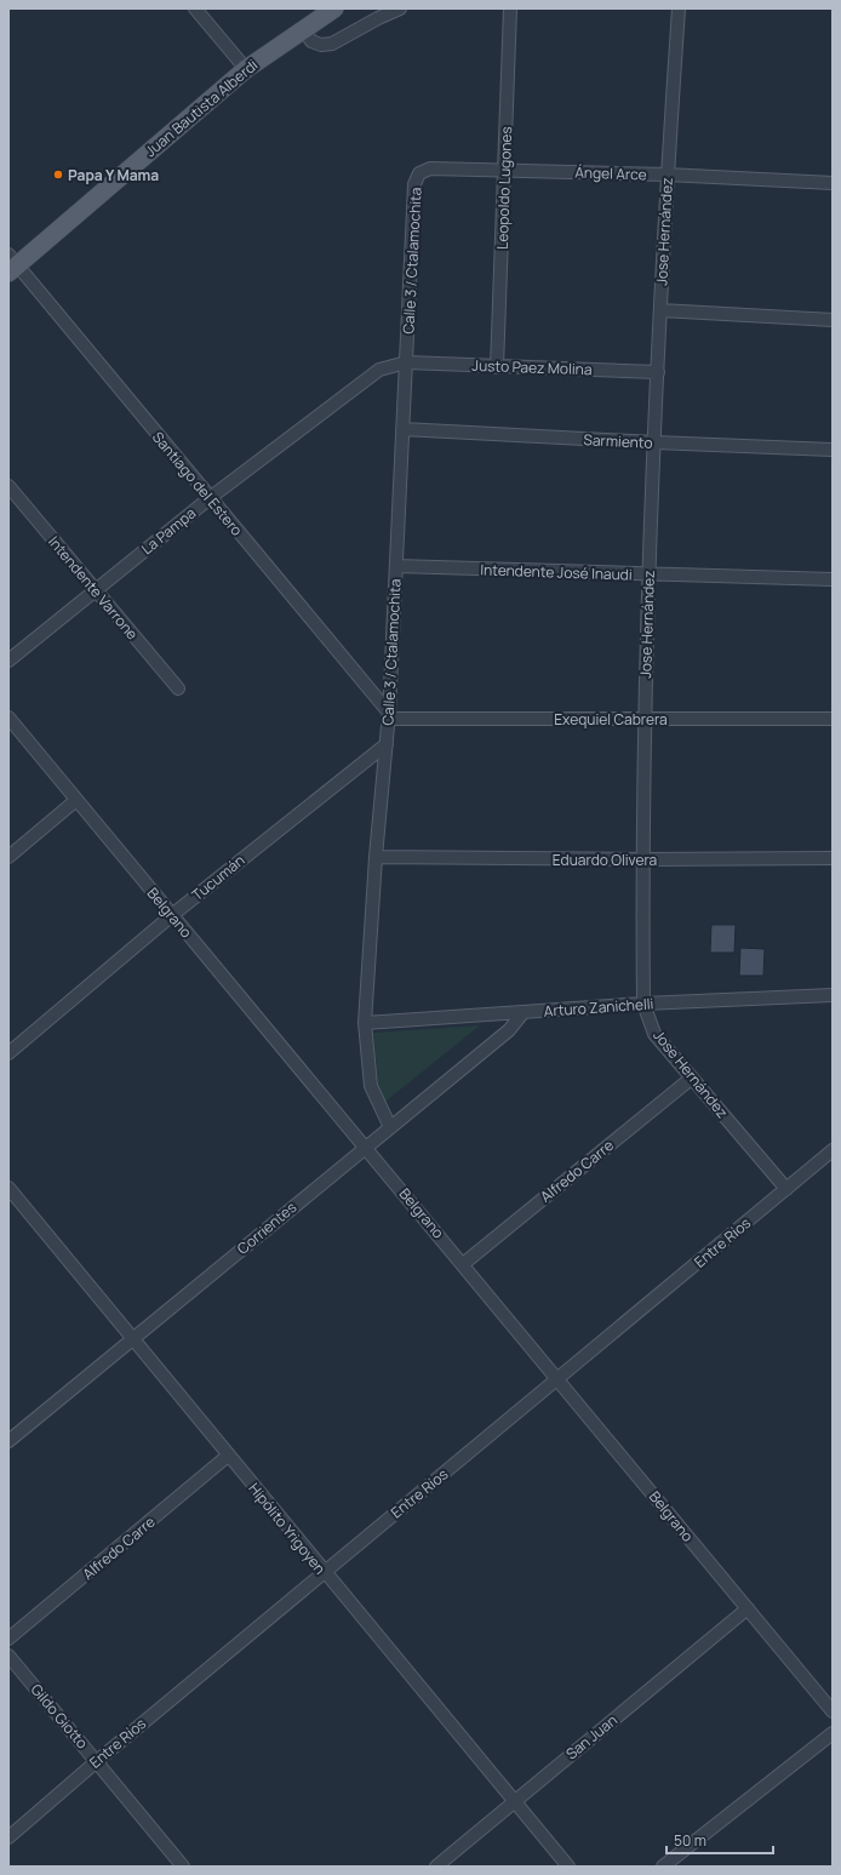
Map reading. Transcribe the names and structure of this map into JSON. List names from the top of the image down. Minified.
{"streets":{"main road":["Juan Bautista Alberdi"],"street":["Ángel Arce","Leopoldo Lugones","Jose Hernández","Calle 3 / Ctalamochita","Justo Paez Molina","Sarmiento","Santiago del Estero","La Pampa","Intendente José Inaudi","Intendente Varrone","Exequiel Cabrera","Eduardo Olivera","Tucumán","Belgrano","Arturo Zanichelli","Alfredo Carre","Corrientes","Entre Ríos","Hipólito Yrigoyen","Gildo Giotto","San Juan"]},"crossings":[["Juan Bautista Alberdi","Santiago del Estero"],["Ángel Arce","Leopoldo Lugones"],["Ángel Arce","Jose Hernández"],["Ángel Arce","Calle 3 / Ctalamochita"],["Leopoldo Lugones","Justo Paez Molina"],["Jose Hernández","Justo Paez Molina"],["Jose Hernández","Sarmiento"],["Jose Hernández","Intendente José Inaudi"],["Jose Hernández","Exequiel Cabrera"],["Jose Hernández","Eduardo Olivera"],["Jose Hernández","Arturo Zanichelli"],["Jose Hernández","Alfredo Carre"],["Jose Hernández","Entre Ríos"],["Calle 3 / Ctalamochita","Justo Paez Molina"],["Calle 3 / Ctalamochita","Sarmiento"],["Calle 3 / Ctalamochita","Santiago del Estero"],["Calle 3 / Ctalamochita","La Pampa"],["Calle 3 / Ctalamochita","Intendente José Inaudi"],["Calle 3 / Ctalamochita","Exequiel Cabrera"],["Calle 3 / Ctalamochita","Eduardo Olivera"],["Calle 3 / Ctalamochita","Tucumán"],["Calle 3 / Ctalamochita","Arturo Zanichelli"],["Calle 3 / Ctalamochita","Corrientes"],["Justo Paez Molina","La Pampa"],["Santiago del Estero","La Pampa"],["Santiago del Estero","Exequiel Cabrera"],["La Pampa","Intendente Varrone"],["Tucumán","Belgrano"],["Belgrano","Alfredo Carre"],["Belgrano","Corrientes"],["Belgrano","Entre Ríos"],["Belgrano","San Juan"],["Arturo Zanichelli","Corrientes"],["Alfredo Carre","Hipólito Yrigoyen"],["Corrientes","Hipólito Yrigoyen"],["Entre Ríos","Hipólito Yrigoyen"],["Entre Ríos","Gildo Giotto"],["Hipólito Yrigoyen","San Juan"]],"places":["Papa Y Mama"],"scale_bar":"50 m"}
